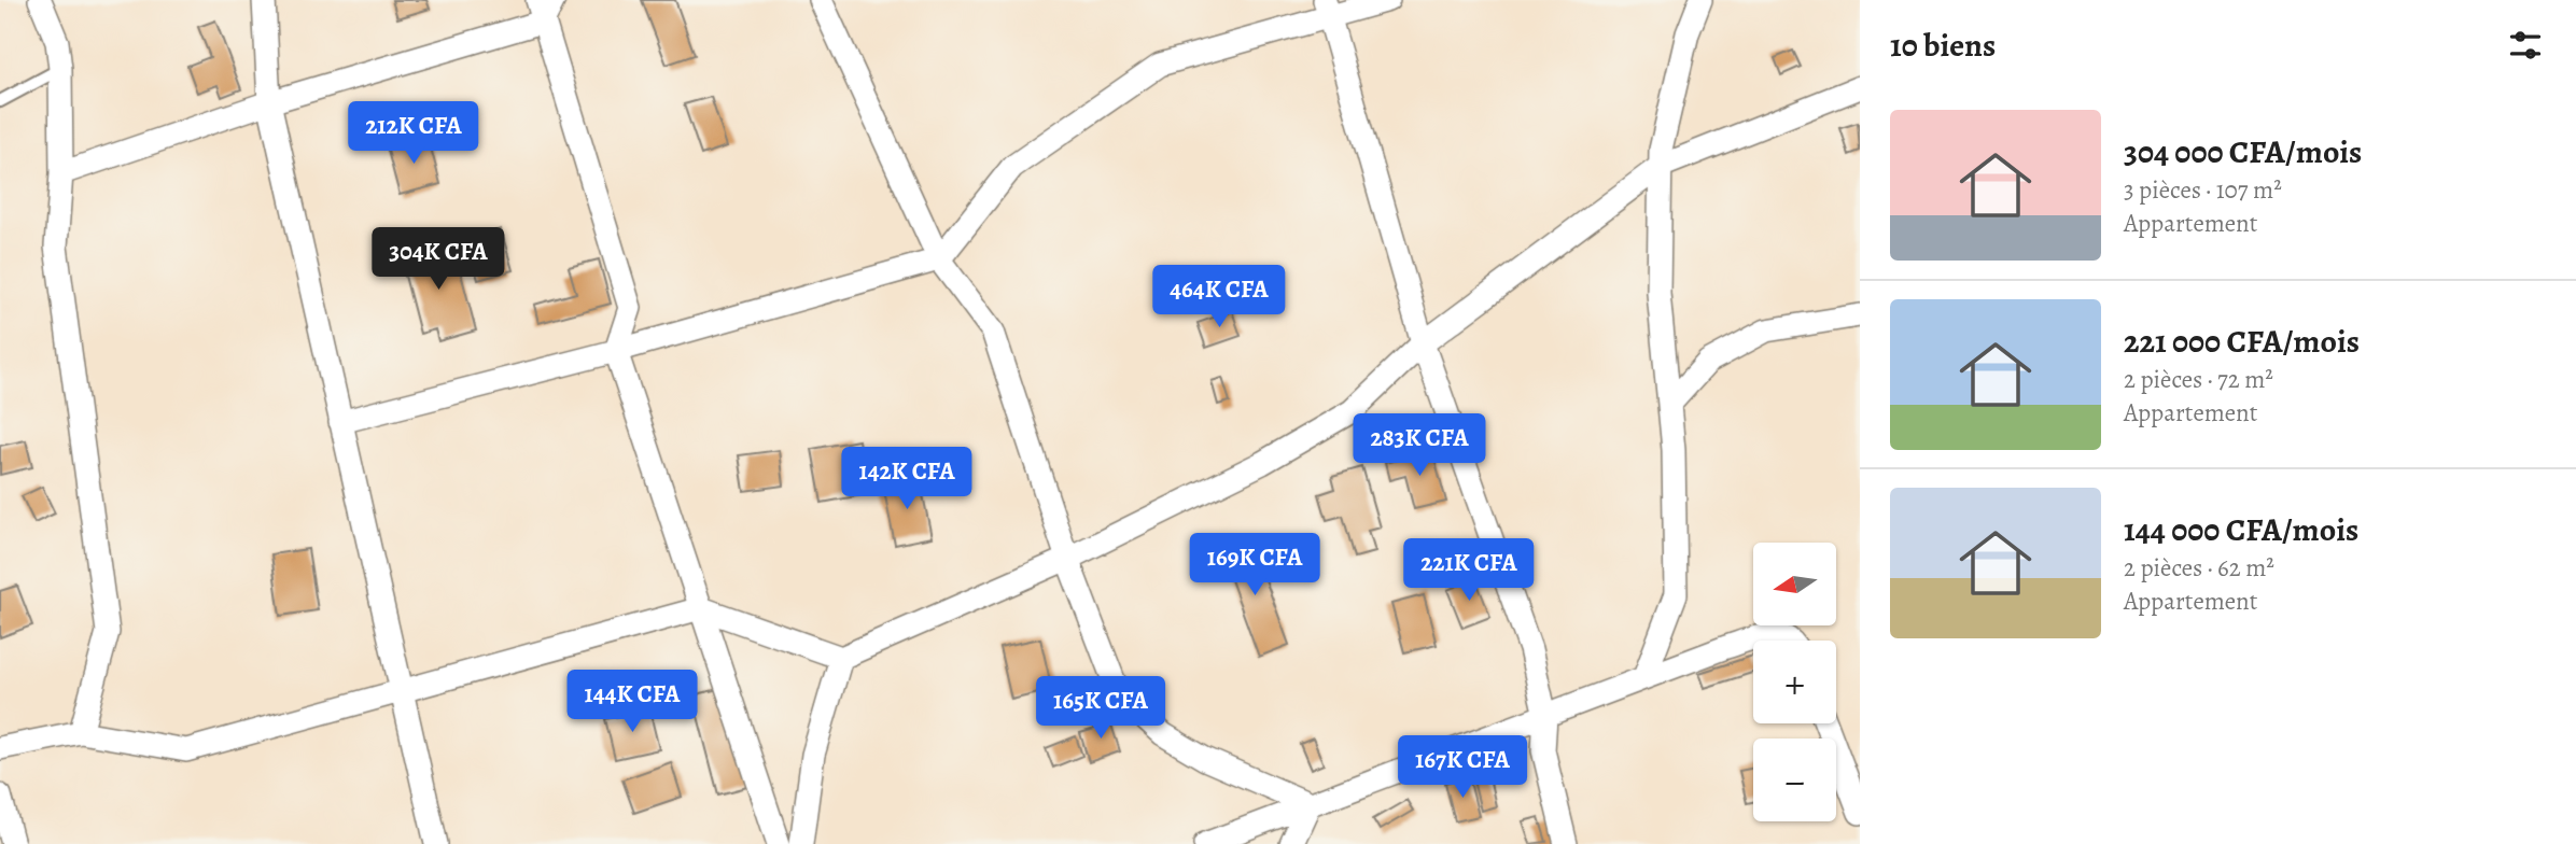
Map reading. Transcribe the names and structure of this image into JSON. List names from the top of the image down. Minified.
{"north":"left","page":{"heading":"10 biens","list":[{"name":"304 000 CFA/mois","note":"3 pièces · 107 m² · Appartement"},{"name":"221 000 CFA/mois","note":"2 pièces · 72 m² · Appartement"},{"name":"144 000 CFA/mois","note":"2 pièces · 62 m² · Appartement"}],"price":["212K CFA","304K CFA","464K CFA","283K CFA","142K CFA","169K CFA","221K CFA","144K CFA","165K CFA","167K CFA"],"map_buttons":["+","−"]}}
